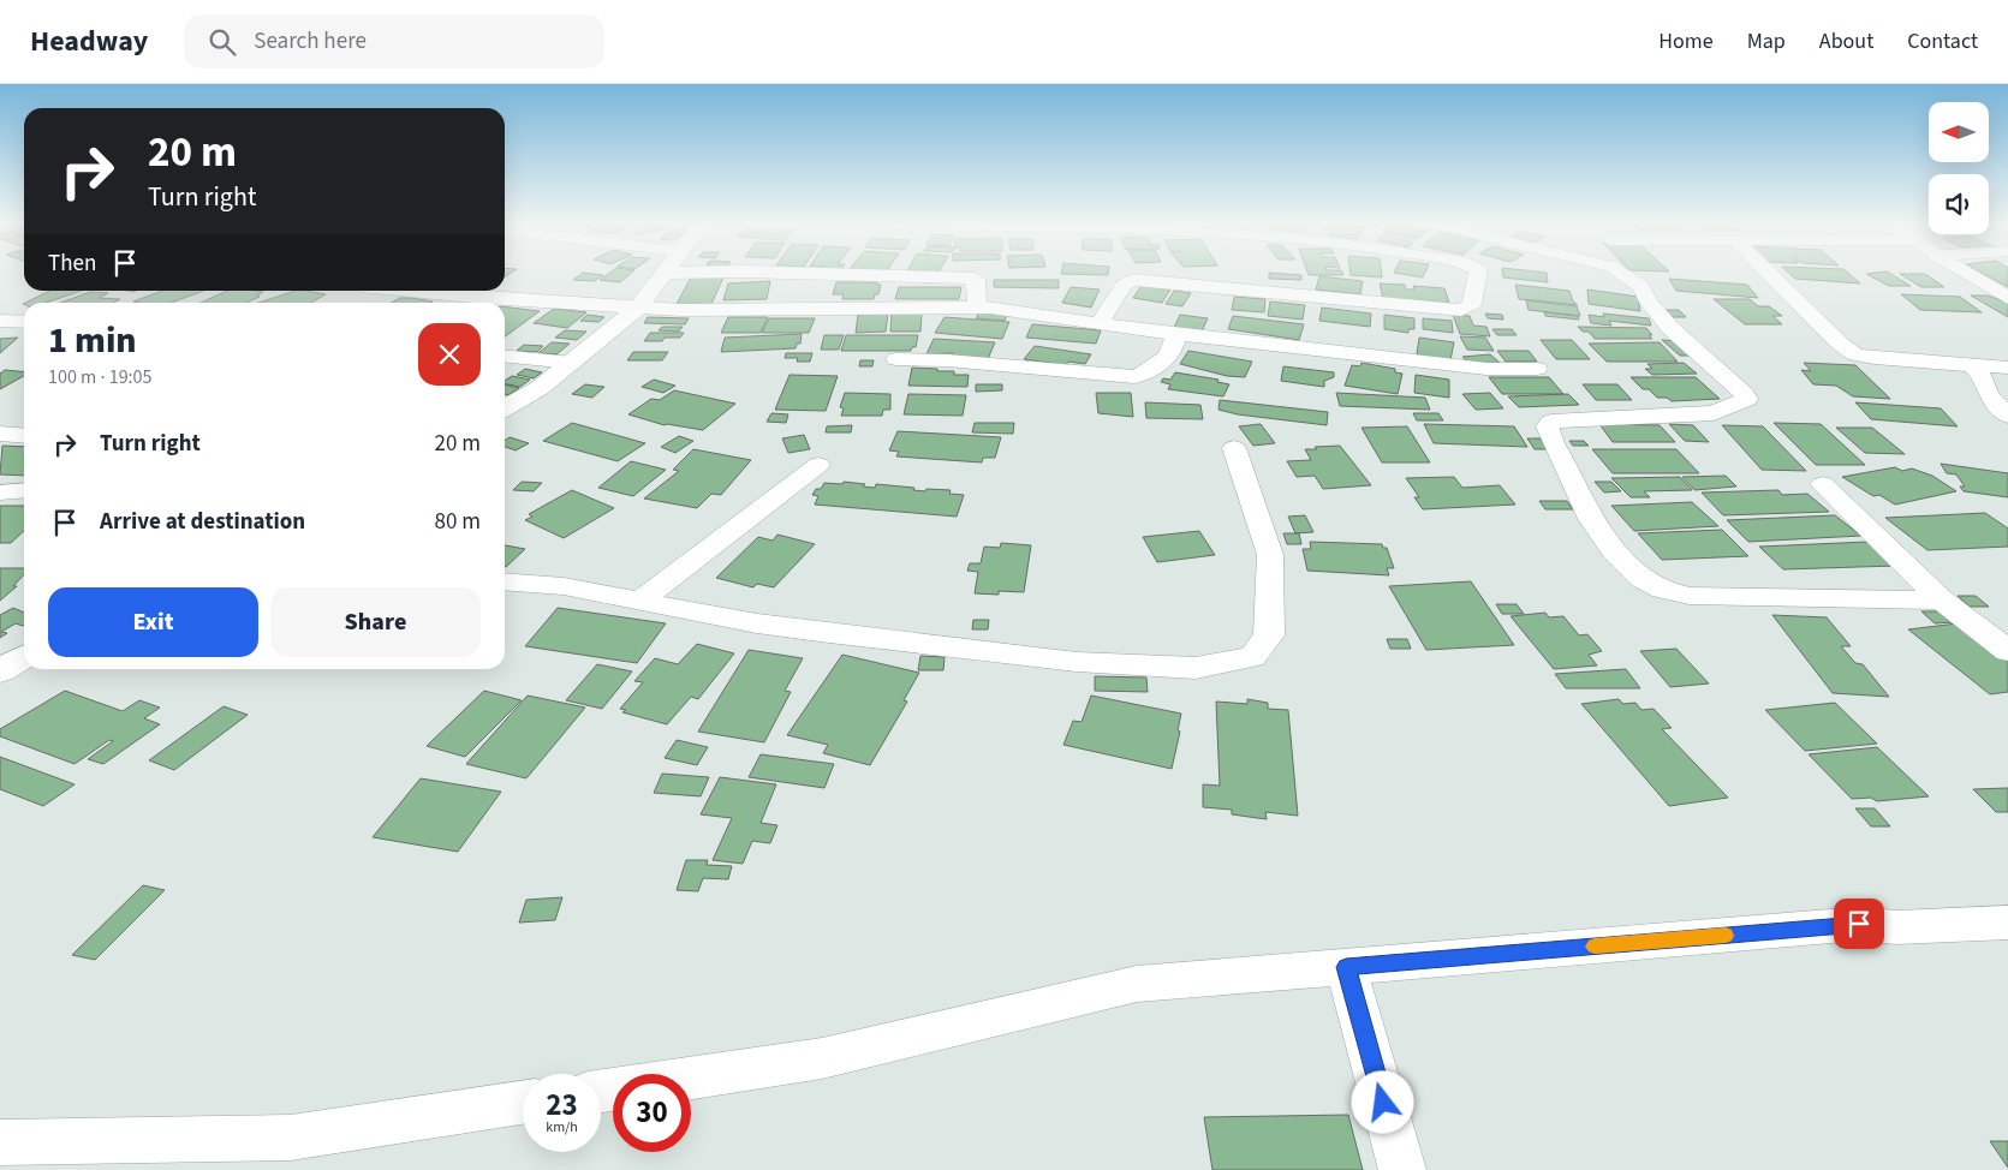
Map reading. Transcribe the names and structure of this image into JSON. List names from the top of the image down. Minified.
{"north":"left","page":{"header":"Headway","search":"Search here","nav":["Home","Map","About","Contact"],"turn":["20 m","Turn right"],"then":"Then","heading":["1 min","100 m · 19:05"],"list":[{"name":"Turn right","value":"20 m"},{"name":"Arrive at destination","value":"80 m"}],"buttons":["Exit","Share"],"speed":"23 km/h","limit":"30"}}
